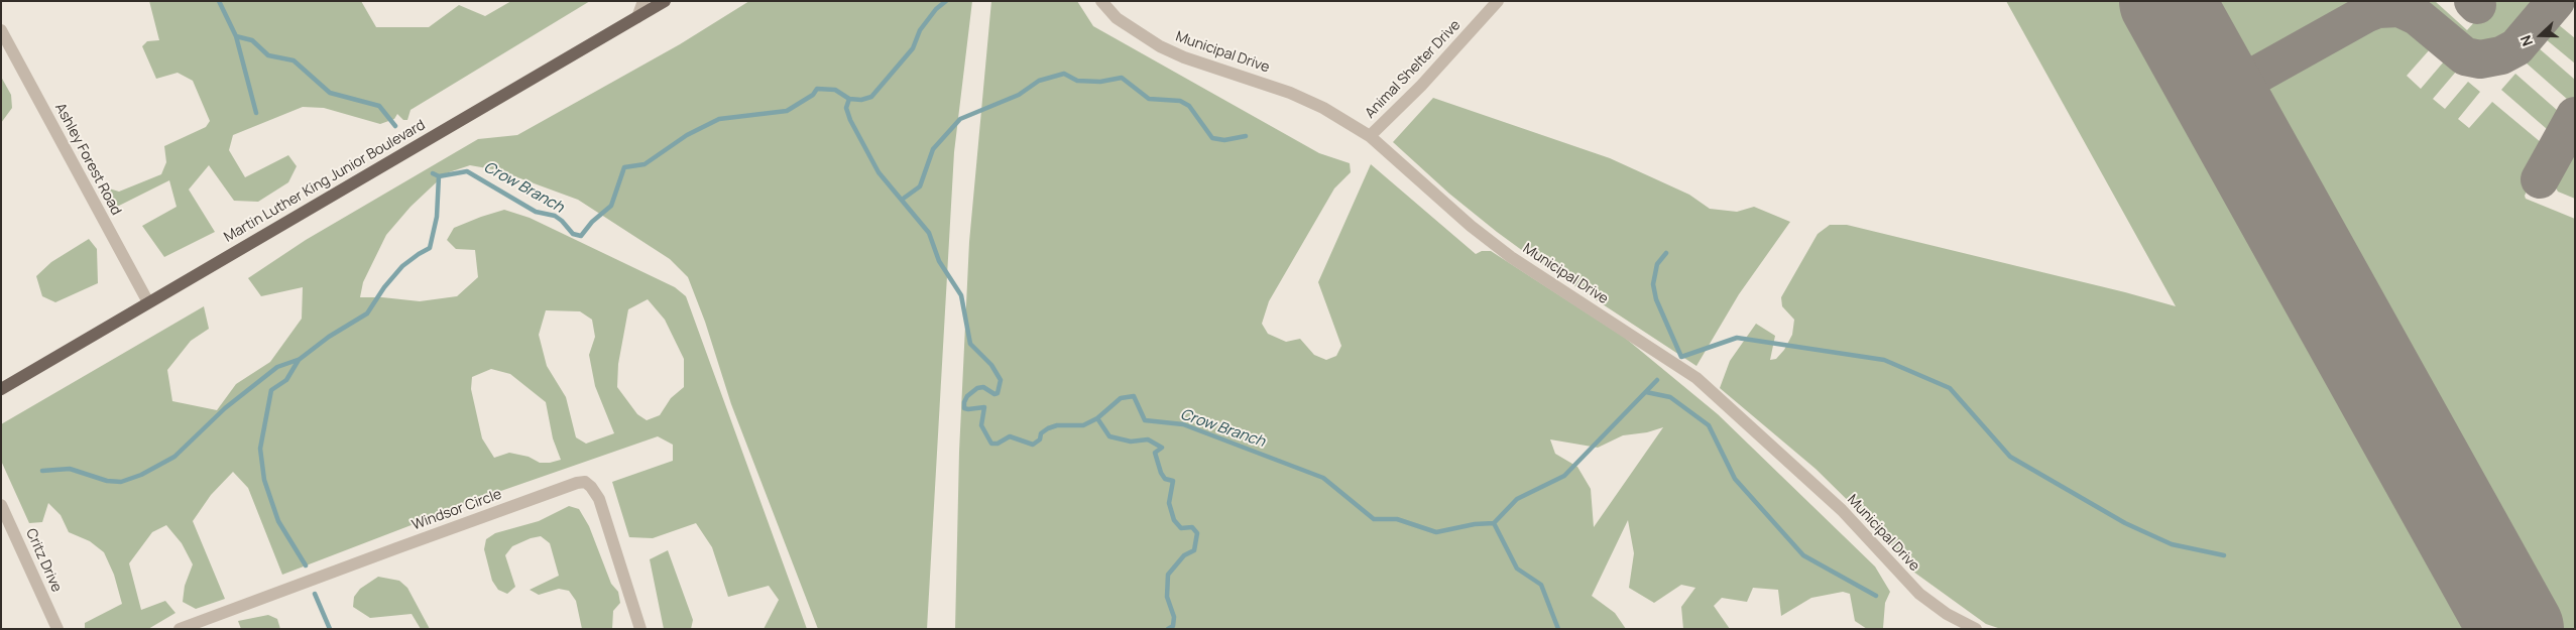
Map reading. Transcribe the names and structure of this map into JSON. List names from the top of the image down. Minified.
{"streets":{"main road":["Martin Luther King Junior Boulevard"],"street":["Municipal Drive","Animal Shelter Drive","Ashley Forest Road","Windsor Circle","Critz Drive"]},"crossings":[["Municipal Drive","Animal Shelter Drive"],["Ashley Forest Road","Martin Luther King Junior Boulevard"]],"water":["Crow Branch"],"north":"left"}
